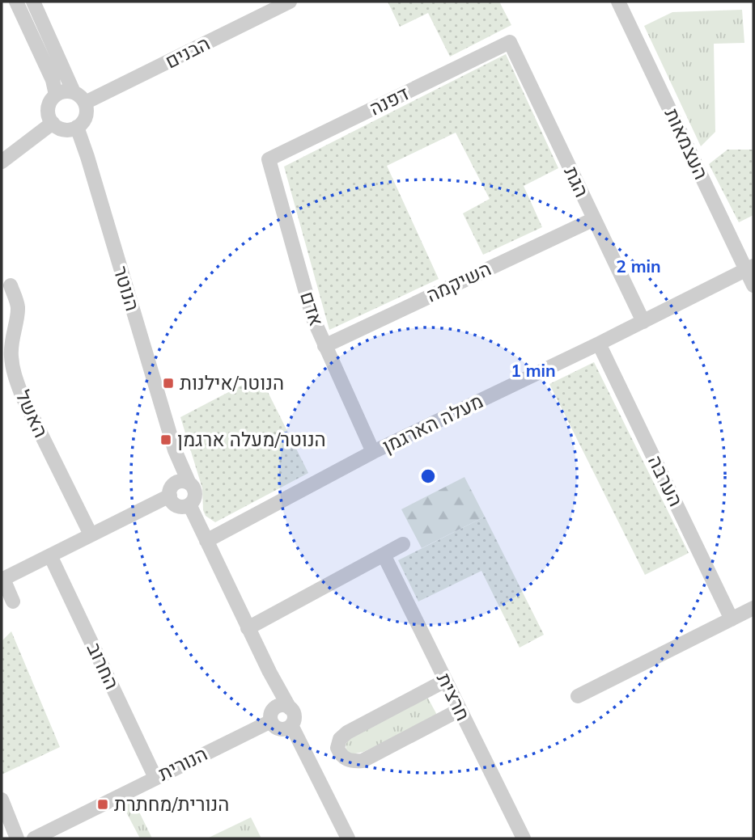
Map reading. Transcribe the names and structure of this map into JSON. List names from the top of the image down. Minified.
{"streets":{"street":["הבנים","דפנה","העצמאות","הגת","השיקמה","הנוטר","אדם","האשל","מעלה הארגמן","הערבה","החרוב","חרצית","הנורית"]},"crossings":[["הבנים","הנוטר"],["דפנה","הגת"],["דפנה","אדם"],["העצמאות","מעלה הארגמן"],["הגת","השיקמה"],["הגת","מעלה הארגמן"],["השיקמה","אדם"],["אדם","מעלה הארגמן"],["מעלה הארגמן","הערבה"],["החרוב","הנורית"]],"places":{"transit":["הנוטר/אילנות","הנוטר/מעלה ארגמן","הנורית/מחתרת"]},"rings":["2 min","1 min"]}
